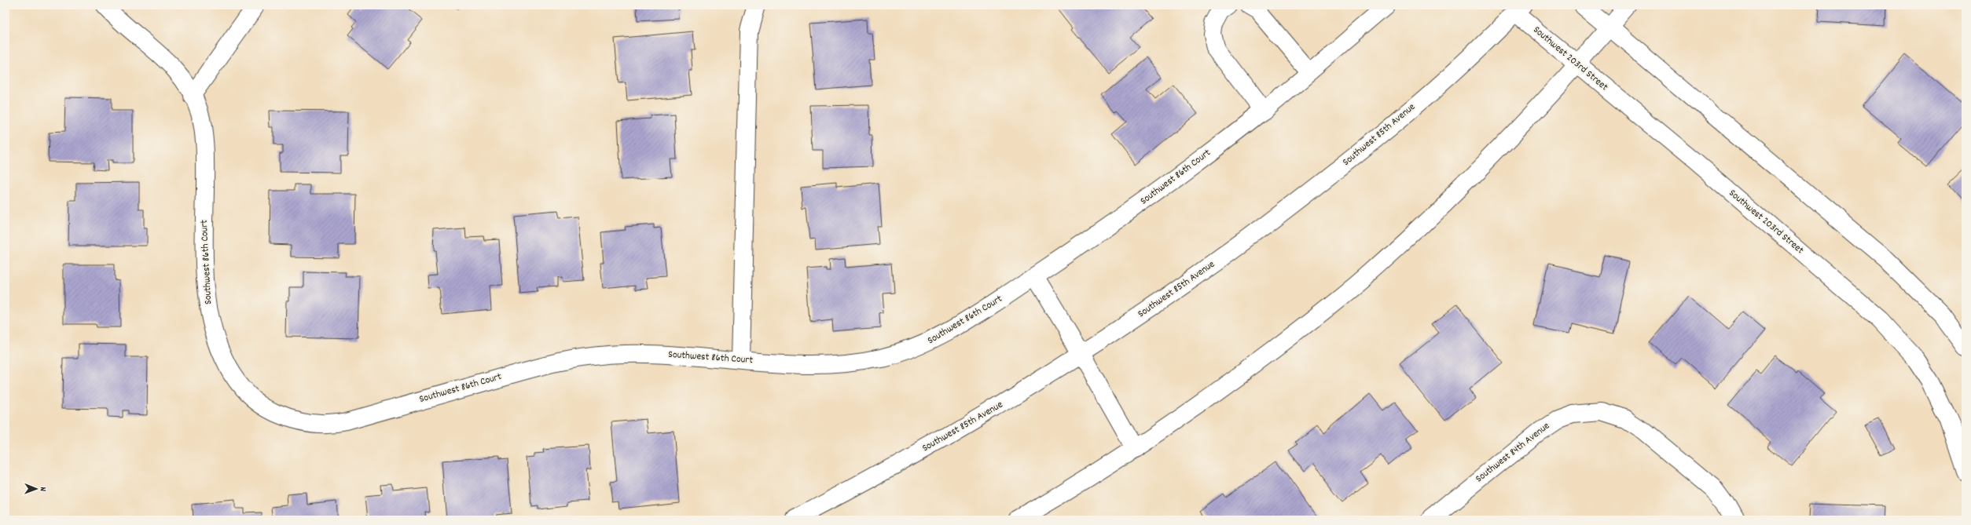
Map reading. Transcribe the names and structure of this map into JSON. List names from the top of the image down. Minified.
{"streets":{"street":["Southwest 203rd Street","Southwest 85th Avenue","Southwest 86th Court","Southwest 84th Avenue"]},"crossings":[["Southwest 203rd Street","Southwest 85th Avenue"]],"north":"right"}
